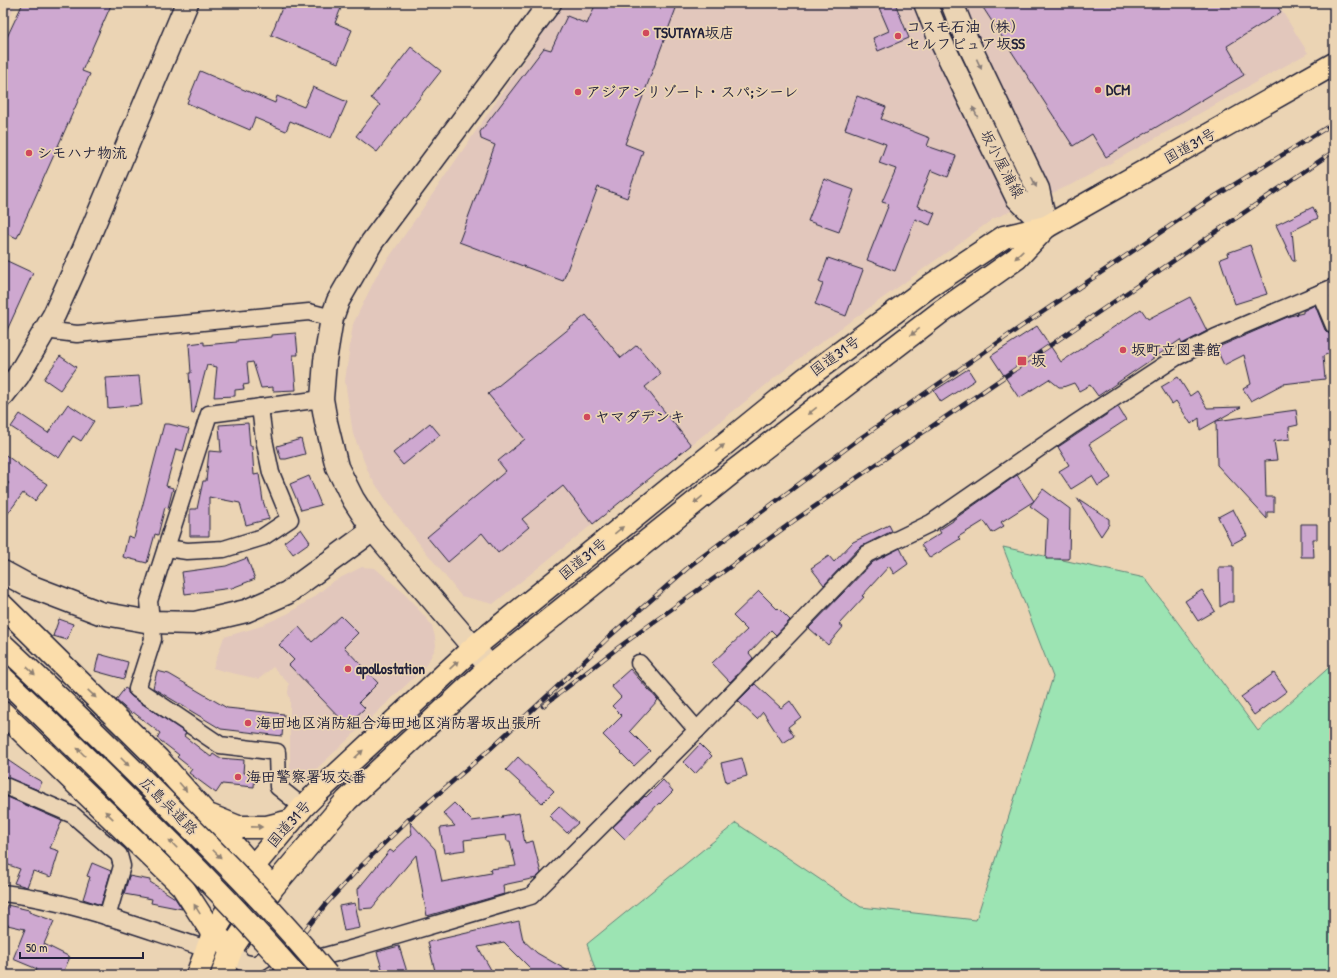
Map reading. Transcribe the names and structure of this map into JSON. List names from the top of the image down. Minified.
{"streets":{"highway":["国道31号","広島呉道路"],"street":["坂小屋浦線"]},"crossings":[["国道31号","坂小屋浦線"]],"places":{"other":["TSUTAYA坂店","コスモ石油（株） セルフピュア坂SS","DCM","アジアンリゾート・スパ;シーレ","シモハナ物流","坂町立図書館","ヤマダデンキ","apollostation","海田地区消防組合海田地区消防署坂出張所","海田警察署坂交番"],"transit":["坂"]},"scale_bar":"50 m"}
